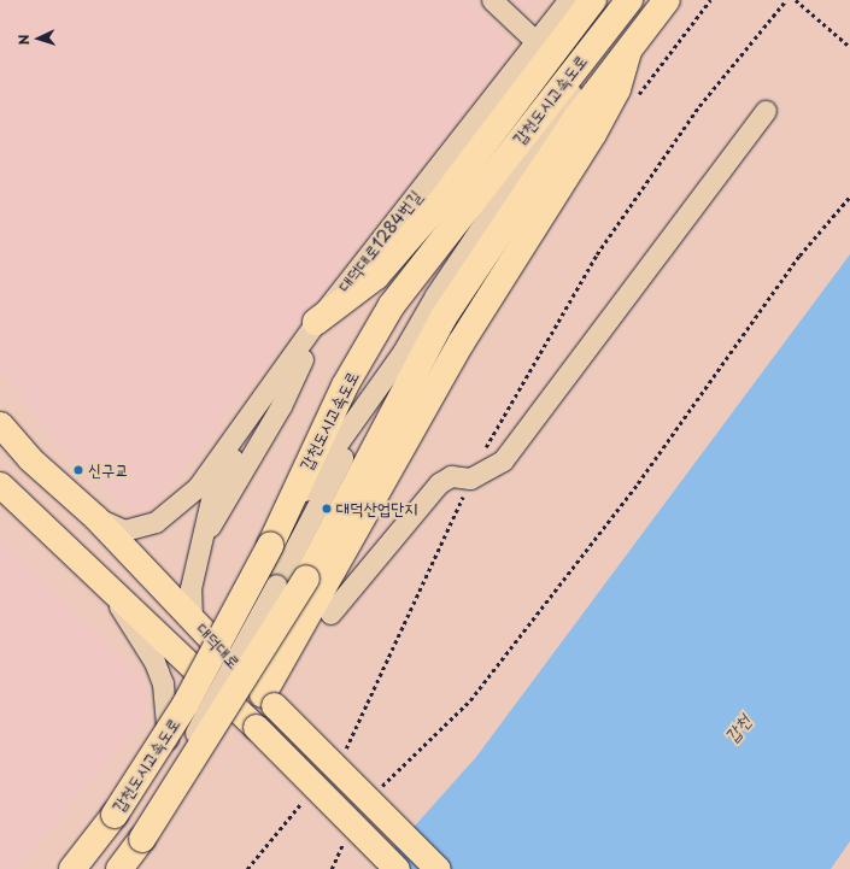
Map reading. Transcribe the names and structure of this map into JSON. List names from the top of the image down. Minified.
{"streets":{"highway":["갑천도시고속도로"],"main road":["대덕대로"],"street":["대덕대로1284번길"]},"crossings":[["대덕대로1284번길","대덕대로"]],"water":["갑천"],"places":["신구교","대덕산업단지"],"north":"left"}
